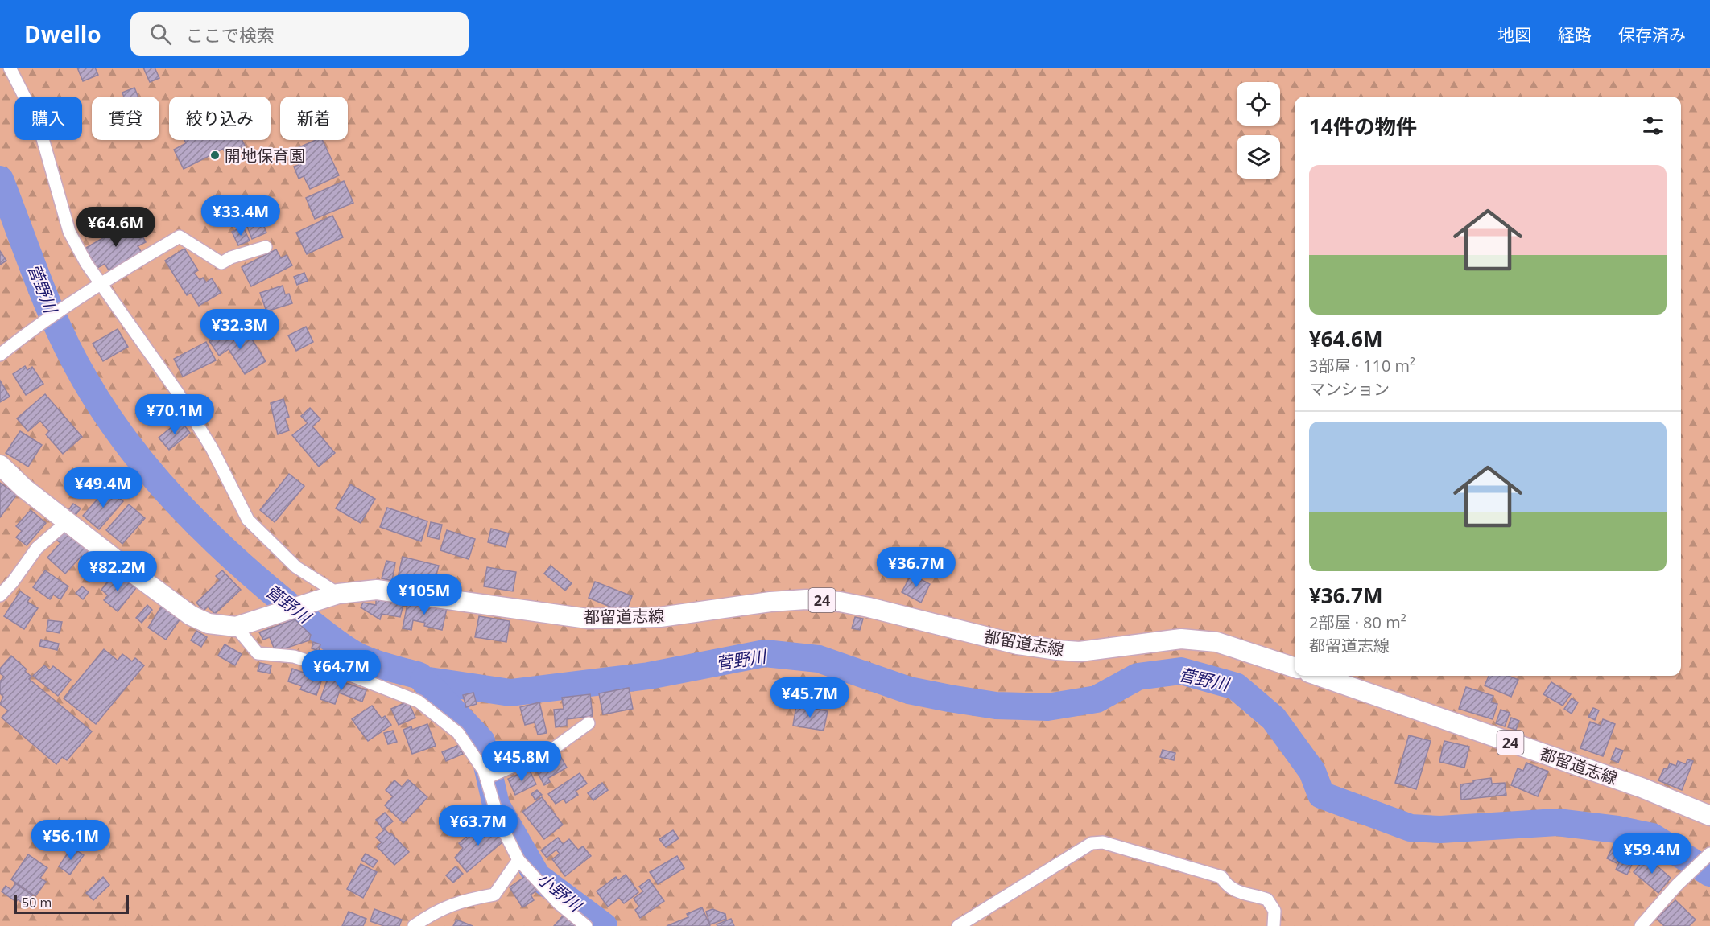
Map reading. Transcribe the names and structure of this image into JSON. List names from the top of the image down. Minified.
{"streets":{"main road":["24","都留道志線"]},"water":["菅野川","小野川"],"places":["開地保育園"],"scale_bar":"50 m","page":{"header":"Dwello","search":"ここで検索","nav":["地図","経路","保存済み"],"chip":["購入","賃貸","絞り込み","新着"],"heading":"14件の物件","list":[{"name":"¥64.6M","note":"3部屋 · 110 m² · マンション"},{"name":"¥36.7M","note":"2部屋 · 80 m² · 都留道志線"}],"price":["¥33.4M","¥64.6M","¥32.3M","¥70.1M","¥49.4M","¥36.7M","¥82.2M","¥105M","¥64.7M","¥45.7M","¥45.8M","¥63.7M","¥56.1M","¥59.4M"],"scale":"50 m"}}
